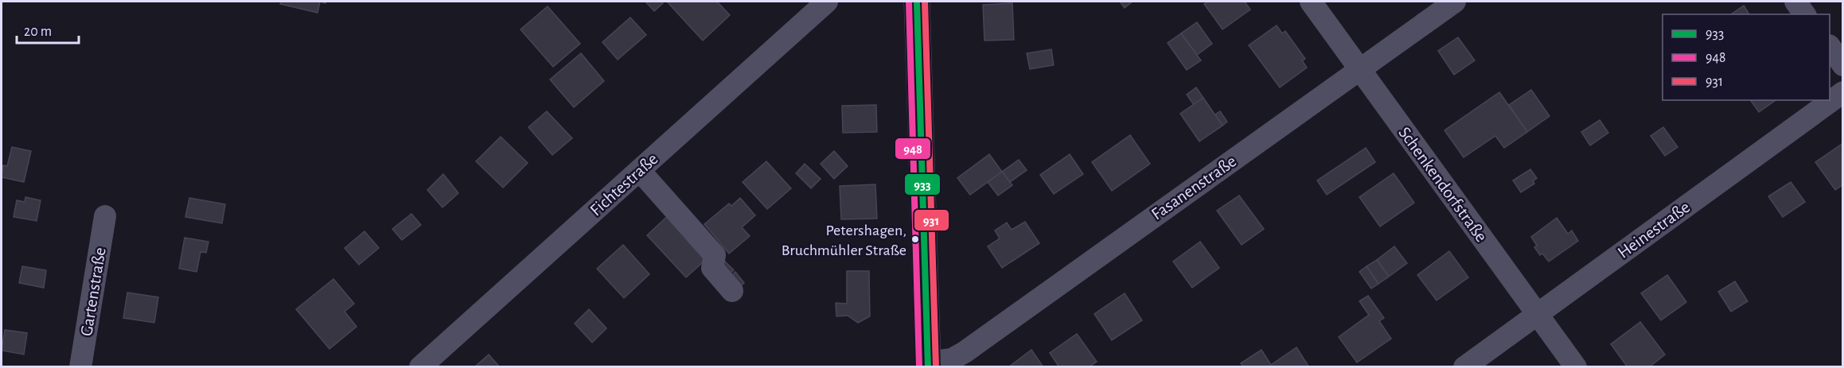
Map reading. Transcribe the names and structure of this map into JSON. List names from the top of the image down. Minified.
{"streets":{"street":["Fichtestraße","Schenkendorfstraße","Fasanenstraße","Heinestraße","Gartenstraße"]},"crossings":[["Schenkendorfstraße","Fasanenstraße"],["Schenkendorfstraße","Heinestraße"]],"places":["Petershagen, Bruchmühler Straße"],"lines":["transit line 933","transit line 948","transit line 931"],"legend":["933","948","931"],"scale_bar":"20 m"}
